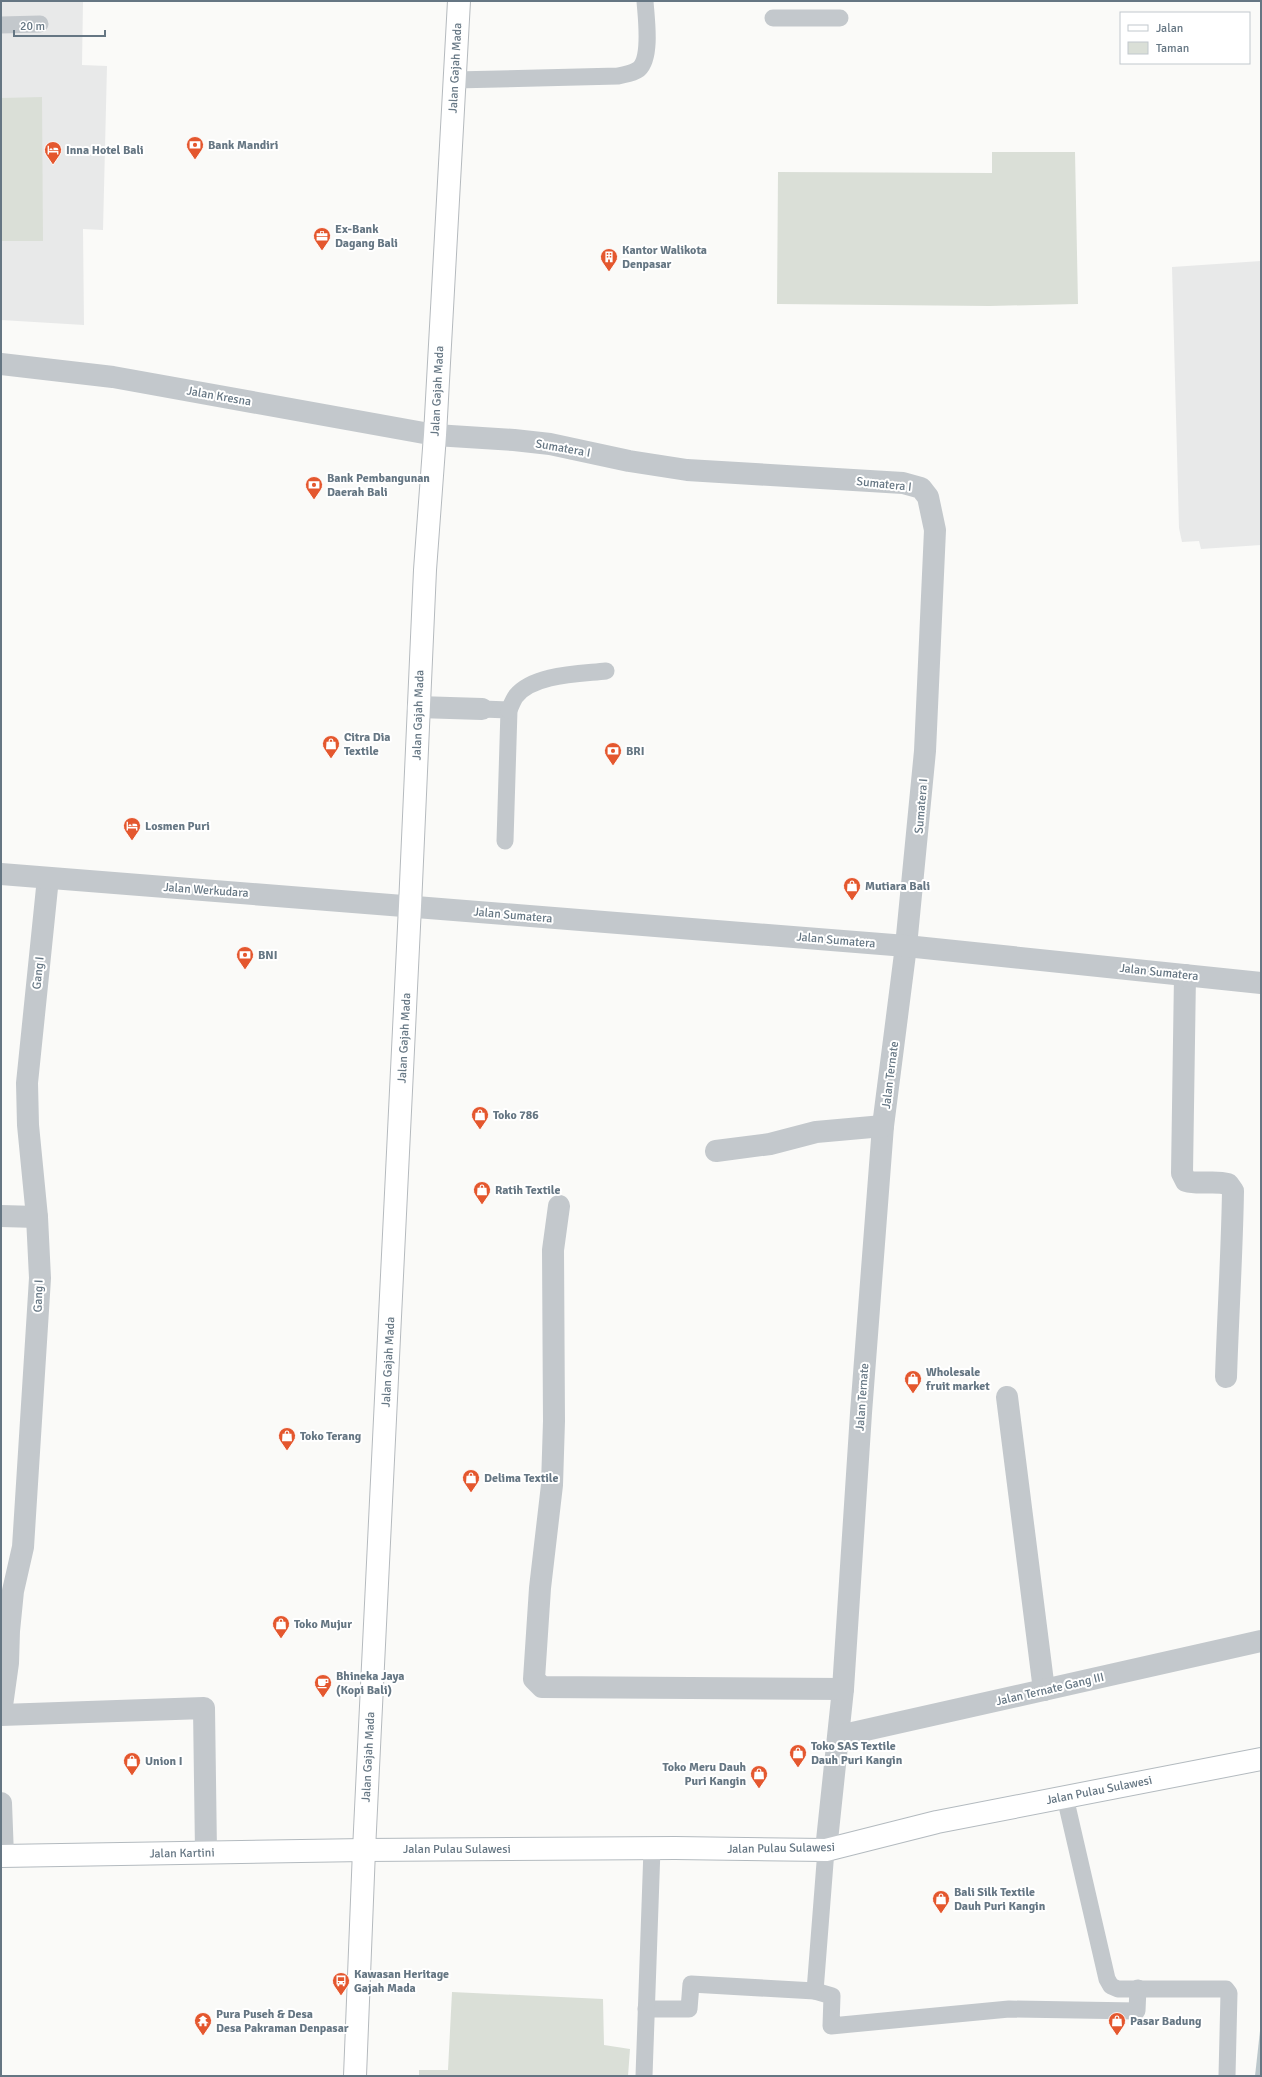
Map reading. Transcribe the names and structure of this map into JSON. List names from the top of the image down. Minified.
{"streets":{"main road":["Jalan Gajah Mada","Jalan Pulau Sulawesi","Jalan Kartini"],"street":["Jalan Kresna","Sumatera I","Jalan Werkudara","Jalan Sumatera","Gang I","Jalan Ternate","Jalan Ternate Gang III"]},"crossings":[["Jalan Gajah Mada","Jalan Kresna"],["Jalan Gajah Mada","Sumatera I"],["Jalan Gajah Mada","Jalan Werkudara"],["Jalan Gajah Mada","Jalan Sumatera"],["Jalan Gajah Mada","Jalan Pulau Sulawesi"],["Jalan Gajah Mada","Jalan Kartini"],["Jalan Kresna","Sumatera I"],["Sumatera I","Jalan Sumatera"],["Sumatera I","Jalan Ternate"],["Jalan Werkudara","Jalan Sumatera"],["Jalan Werkudara","Gang I"],["Jalan Sumatera","Jalan Ternate"],["Jalan Ternate","Jalan Ternate Gang III"],["Jalan Ternate","Jalan Pulau Sulawesi"],["Jalan Pulau Sulawesi","Jalan Kartini"]],"places":{"bank":["Bank Mandiri","Bank Pembangunan Daerah Bali","BRI","BNI"],"hotel":["Inna Hotel Bali","Losmen Puri"],"office":["Ex-Bank Dagang Bali"],"building":["Kantor Walikota Denpasar"],"shop":["Citra Dia Textile","Mutiara Bali","Toko 786","Ratih Textile","Wholesale fruit market","Toko Terang","Delima Textile","Toko Mujur","Toko SAS Textile Dauh Puri Kangin","Union I","Toko Meru Dauh Puri Kangin","Bali Silk Textile Dauh Puri Kangin","Pasar Badung"],"cafe":["Bhineka Jaya (Kopi Bali)"],"bus stop":["Kawasan Heritage Gajah Mada"],"temple":["Pura Puseh & Desa Desa Pakraman Denpasar"]},"legend":["Jalan","Taman"],"scale_bar":"20 m"}
